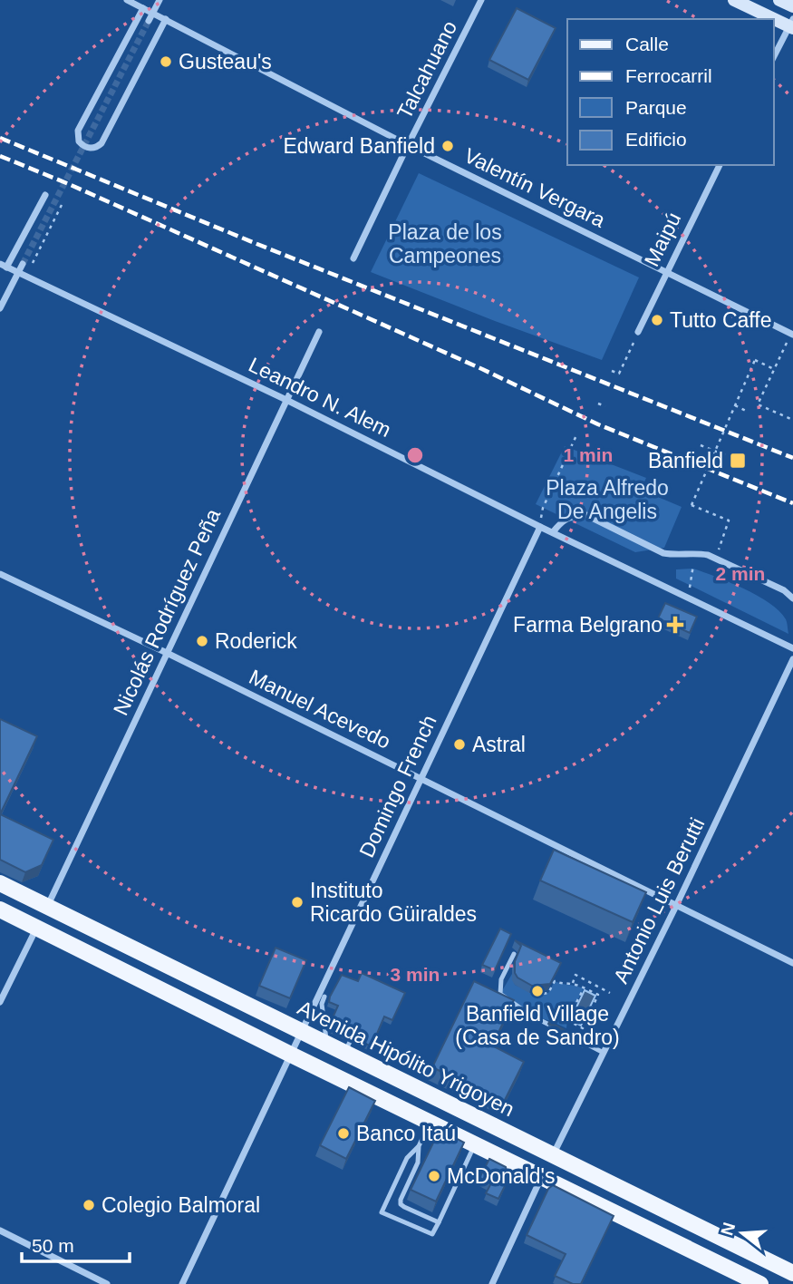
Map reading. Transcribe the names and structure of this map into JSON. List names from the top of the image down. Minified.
{"streets":{"main road":["Avenida Hipólito Yrigoyen"],"street":["Talcahuano","Valentín Vergara","Maipú","Leandro N. Alem","Nicolás Rodríguez Peña","Manuel Acevedo","Domingo French","Antonio Luis Berutti"]},"crossings":[["Talcahuano","Valentín Vergara"],["Valentín Vergara","Maipú"],["Leandro N. Alem","Nicolás Rodríguez Peña"],["Leandro N. Alem","Domingo French"],["Nicolás Rodríguez Peña","Manuel Acevedo"],["Nicolás Rodríguez Peña","Avenida Hipólito Yrigoyen"],["Manuel Acevedo","Domingo French"],["Manuel Acevedo","Antonio Luis Berutti"],["Domingo French","Avenida Hipólito Yrigoyen"],["Antonio Luis Berutti","Avenida Hipólito Yrigoyen"]],"parks":["Plaza de los Campeones","Plaza Alfredo De Angelis"],"places":{"other":["Gusteau's","Edward Banfield","Tutto Caffe","Roderick","Astral","Instituto Ricardo Güiraldes","Banfield Village (Casa de Sandro)","Banco Itaú","McDonald's","Colegio Balmoral"],"transit":["Banfield"],"health":["Farma Belgrano"]},"legend":["Calle","Ferrocarril","Parque","Edificio"],"scale_bar":"50 m","north":"left","rings":["1 min","2 min","3 min"]}
